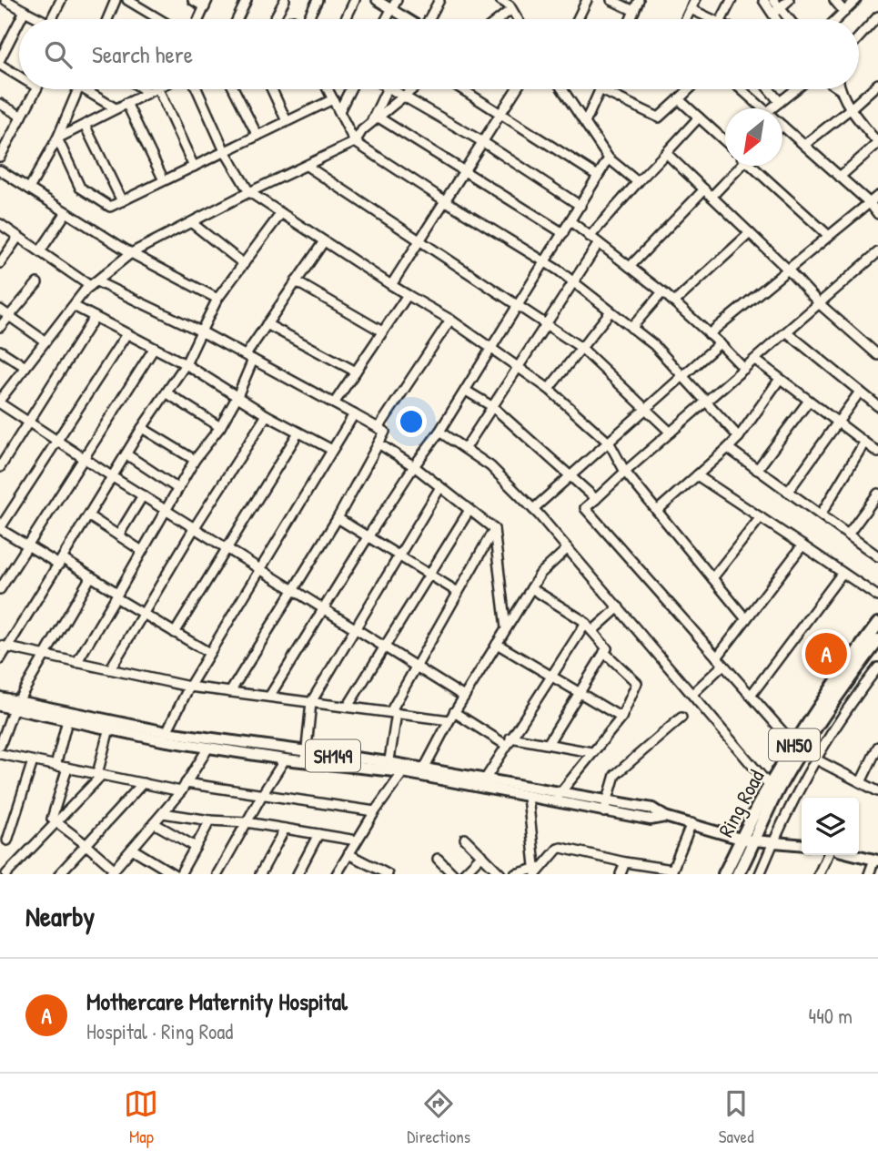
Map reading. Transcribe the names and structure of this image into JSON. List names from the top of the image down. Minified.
{"streets":{"highway":["NH50","Ring Road"],"main road":["SH149"]},"crossings":[["SH149","Ring Road"]],"north":"bottom left","page":{"search":"Search here","pins":"A","heading":"Nearby","list":[{"mark":"A","name":"Mothercare Maternity Hospital","note":"Hospital · Ring Road","value":"440 m"}],"nav":["Map","Directions","Saved"]}}
